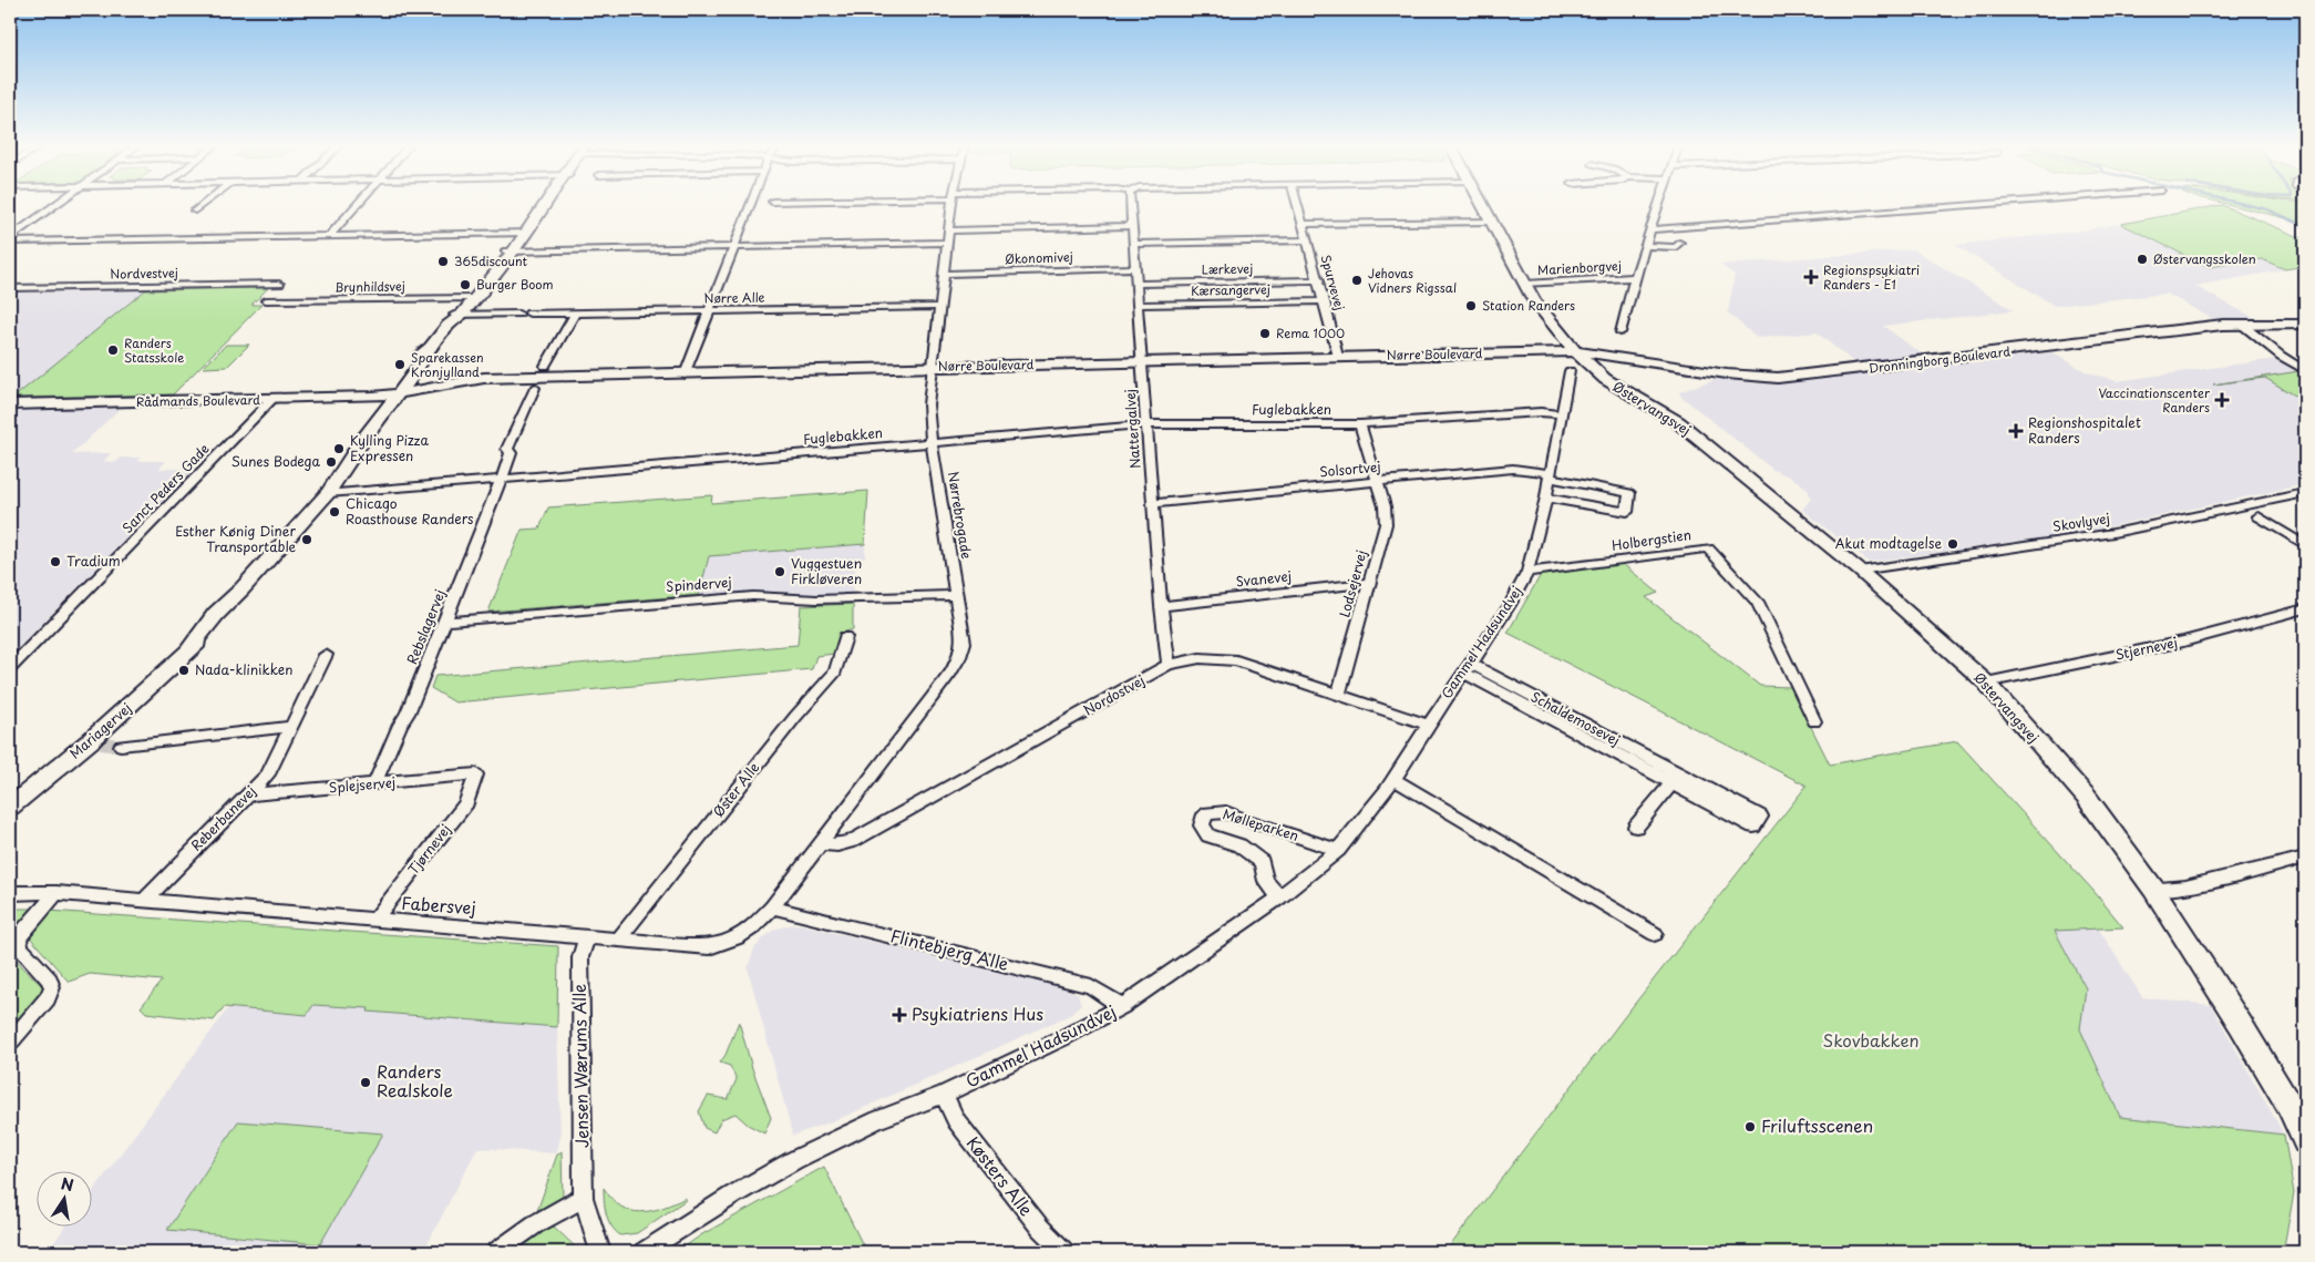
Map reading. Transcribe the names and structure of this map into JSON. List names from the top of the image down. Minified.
{"streets":{"street":["Økonomivej","Marienborgvej","Lærkevej","Nordvestvej","Spurvevej","Brynhildsvej","Kærsangervej","Nørre Alle","Nørre Boulevard","Dronningborg Boulevard","Rådmands Boulevard","Østervangsvej","Fuglebakken","Nattergalvej","Solsortvej","Sanct Peders Gade","Nørrebrogade","Skovlyvej","Holbergstien","Svanevej","Lodsejervej","Spindervej","Rebslagervej","Gammel Hadsundvej","Stjernevej","Nordostvej","Schaldemosevej","Mariagervej","Splejservej","Øster Alle","Reberbanevej","Mølleparken","Tjørnevej","Fabersvej","Flintebjerg Alle","Jensen Wærums Alle","Køsters Alle"]},"crossings":[["Økonomivej","Nattergalvej"],["Økonomivej","Nørrebrogade"],["Lærkevej","Spurvevej"],["Lærkevej","Nattergalvej"],["Spurvevej","Kærsangervej"],["Spurvevej","Nørre Boulevard"],["Brynhildsvej","Mariagervej"],["Kærsangervej","Nattergalvej"],["Nørre Alle","Nørrebrogade"],["Nørre Boulevard","Dronningborg Boulevard"],["Nørre Boulevard","Rådmands Boulevard"],["Nørre Boulevard","Østervangsvej"],["Nørre Boulevard","Nattergalvej"],["Nørre Boulevard","Nørrebrogade"],["Nørre Boulevard","Mariagervej"],["Dronningborg Boulevard","Østervangsvej"],["Rådmands Boulevard","Sanct Peders Gade"],["Rådmands Boulevard","Mariagervej"],["Østervangsvej","Skovlyvej"],["Østervangsvej","Stjernevej"],["Fuglebakken","Nattergalvej"],["Fuglebakken","Nørrebrogade"],["Fuglebakken","Rebslagervej"],["Fuglebakken","Gammel Hadsundvej"],["Fuglebakken","Mariagervej"],["Nattergalvej","Solsortvej"],["Nattergalvej","Svanevej"],["Nattergalvej","Nordostvej"],["Solsortvej","Lodsejervej"],["Solsortvej","Gammel Hadsundvej"],["Nørrebrogade","Spindervej"],["Nørrebrogade","Nordostvej"],["Nørrebrogade","Fabersvej"],["Holbergstien","Gammel Hadsundvej"],["Svanevej","Lodsejervej"],["Lodsejervej","Nordostvej"],["Spindervej","Rebslagervej"],["Rebslagervej","Splejservej"],["Gammel Hadsundvej","Nordostvej"],["Gammel Hadsundvej","Schaldemosevej"],["Gammel Hadsundvej","Mølleparken"],["Gammel Hadsundvej","Flintebjerg Alle"],["Gammel Hadsundvej","Køsters Alle"],["Nordostvej","Fabersvej"],["Splejservej","Reberbanevej"],["Splejservej","Tjørnevej"],["Øster Alle","Fabersvej"],["Reberbanevej","Fabersvej"],["Tjørnevej","Fabersvej"],["Fabersvej","Flintebjerg Alle"],["Fabersvej","Jensen Wærums Alle"]],"parks":["Skovbakken"],"places":{"other":["Østervangsskolen","365discount","Jehovas Vidners Rigssal","Burger Boom","Station Randers","Rema 1000","Randers Statsskole","Sparekassen Kronjylland","Kylling Pizza Expressen","Sunes Bodega","Chicago Roasthouse Randers","Esther Kønig Diner Transportable","Akut modtagelse","Tradium","Vuggestuen Firkløveren","Nada-klinikken","Randers Realskole","Friluftsscenen"],"health":["Regionspsykiatri Randers - E1","Vaccinationscenter Randers","Regionshospitalet Randers","Psykiatriens Hus"]},"north":"top"}
